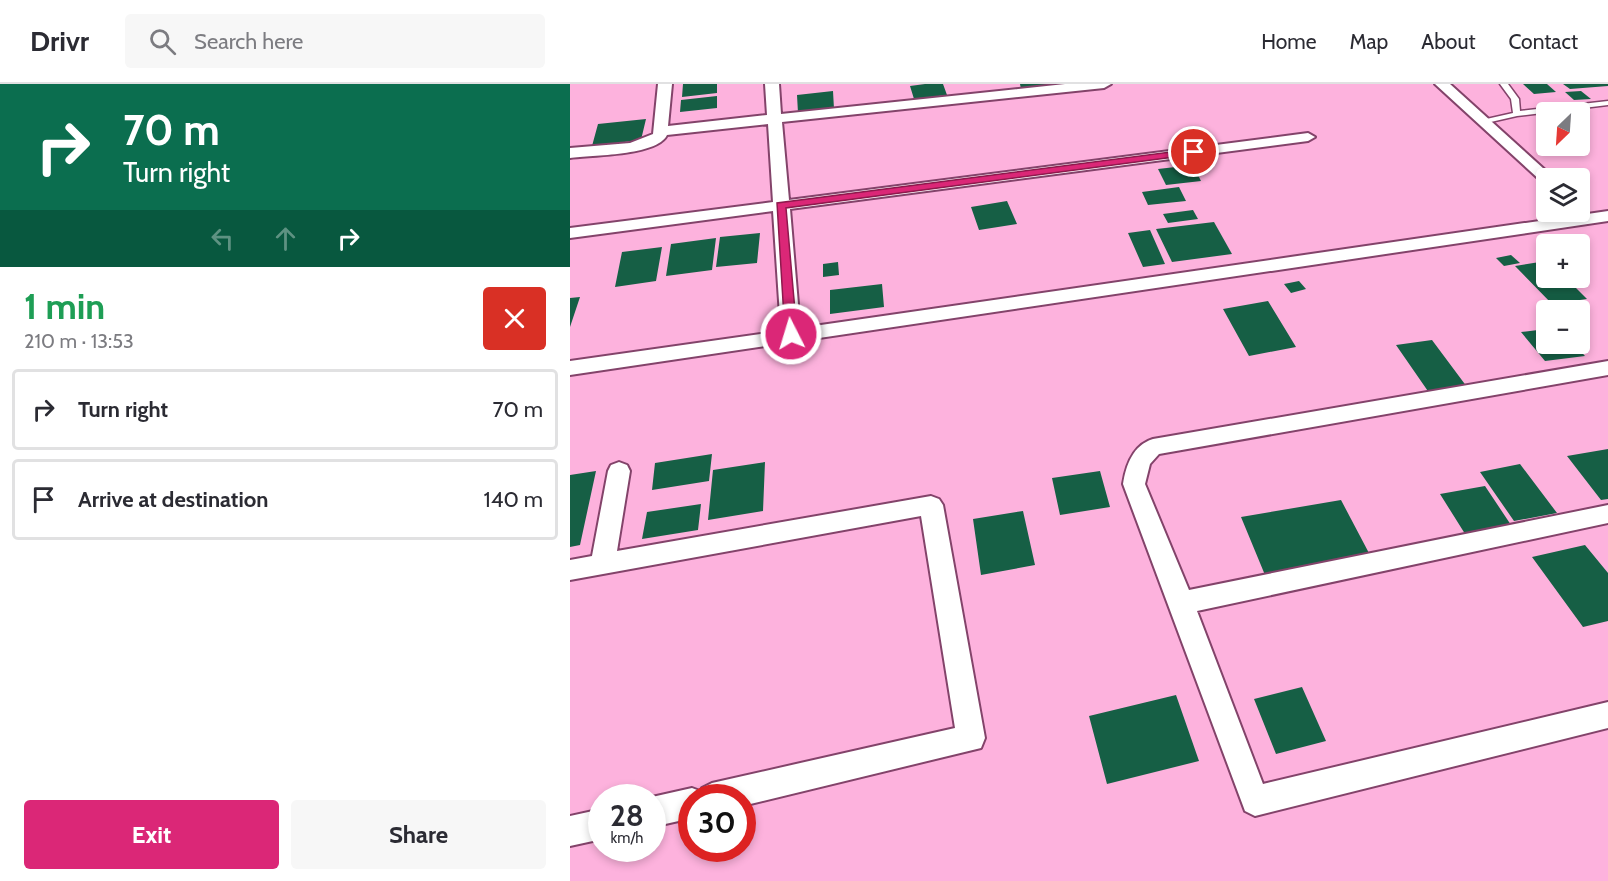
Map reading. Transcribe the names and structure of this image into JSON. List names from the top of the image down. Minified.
{"north":"bottom left","page":{"header":"Drivr","search":"Search here","nav":["Home","Map","About","Contact"],"turn":["70 m","Turn right"],"map_buttons":["+","−"],"heading":["1 min","210 m · 13:53"],"list":[{"name":"Turn right","value":"70 m"},{"name":"Arrive at destination","value":"140 m"}],"speed":"28 km/h","limit":"30","buttons":["Exit","Share"]}}
